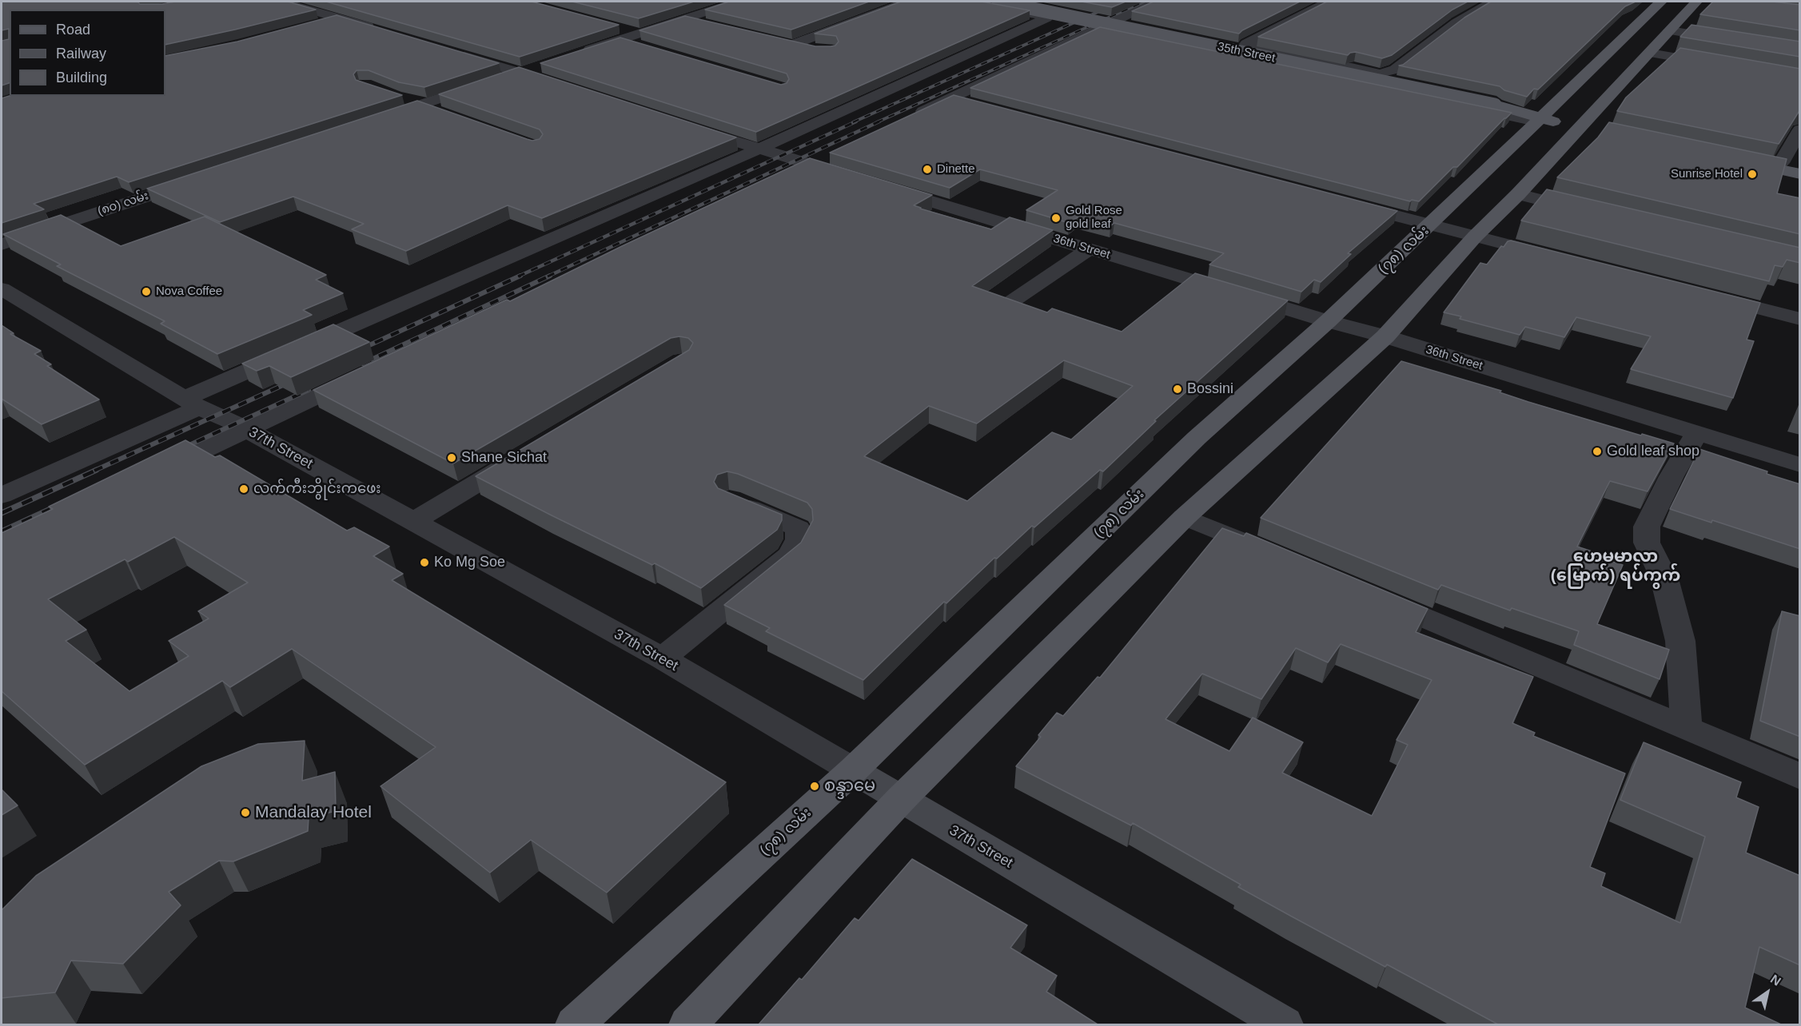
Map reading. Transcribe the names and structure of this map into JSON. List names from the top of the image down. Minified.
{"streets":{"main road":["35th Street","(၇၈) လမ်း"],"street":["(၈၀) လမ်း","36th Street","37th Street"]},"crossings":[["35th Street","(၇၈) လမ်း"],["36th Street","(၇၈) လမ်း"],["(၇၈) လမ်း","37th Street"]],"districts":["ဟေမမာလာ (မြောက်) ရပ်ကွက်"],"places":["Dinette","Sunrise Hotel","Gold Rose gold leaf","Nova Coffee","Bossini","Gold leaf shop","Shane Sichat","လက်ကီးဘွိုင်းကဖေး","Ko Mg Soe","စန္ဒာမေ","Mandalay Hotel"],"legend":["Road","Railway","Building"],"north":"top right"}
